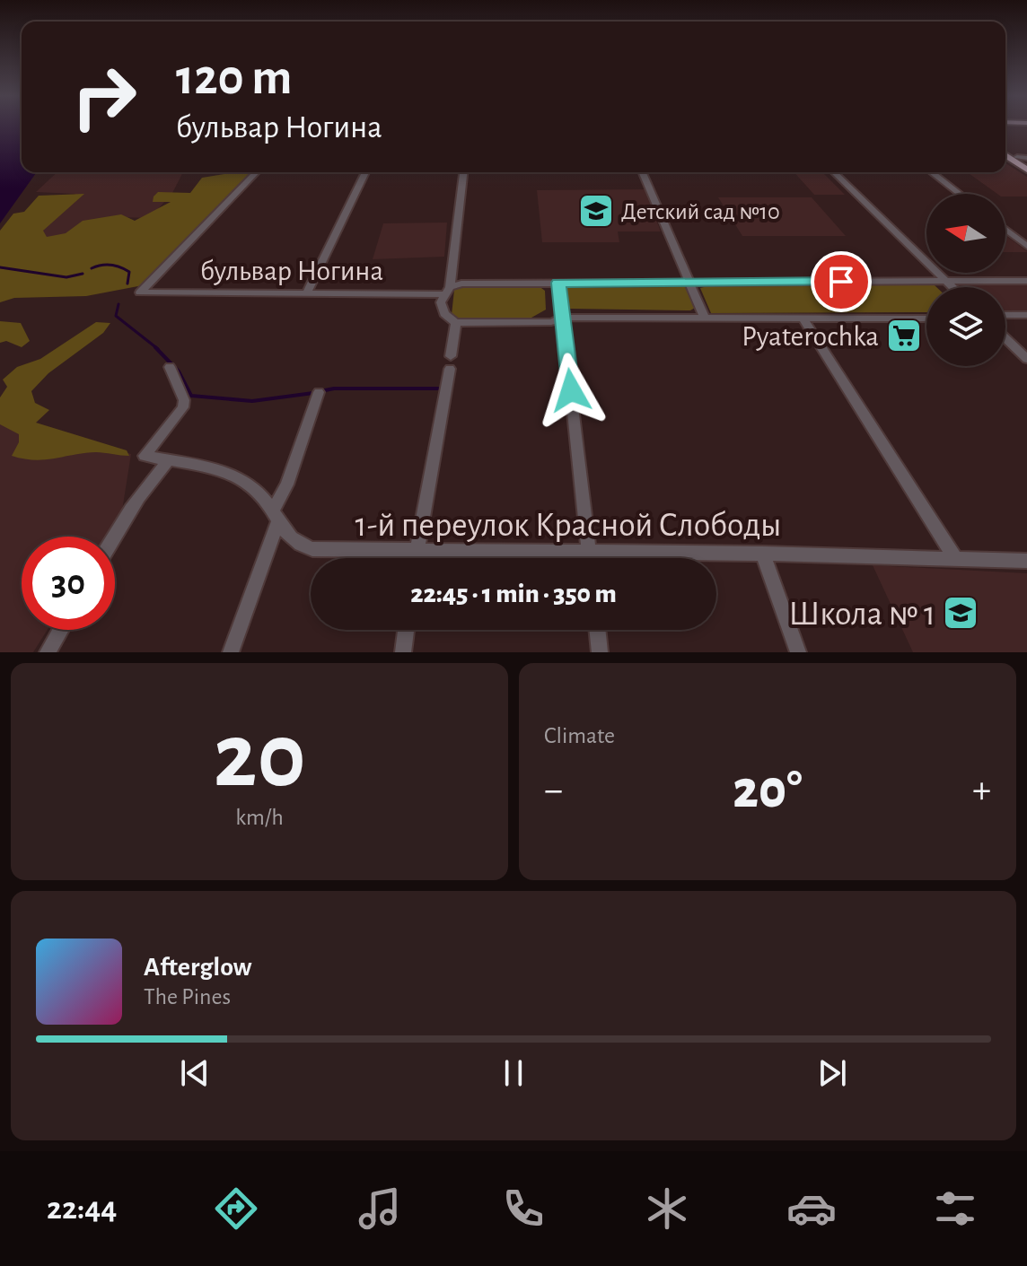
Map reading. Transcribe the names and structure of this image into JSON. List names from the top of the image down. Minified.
{"streets":{"street":["бульвар Ногина","1-й переулок Красной Слободы"]},"places":{"school or university":["Детский сад №10","Школа № 1"],"supermarket":["Pyaterochka"]},"north":"left","page":{"turn":["120 m","бульвар Ногина"],"limit":"30","trip":"22:45 · 1 min · 350 m","tile":[["20","km/h"],"Climate"],"heat":["−","20°","+"],"song":["Afterglow","The Pines"],"tabs":"22:44"}}
